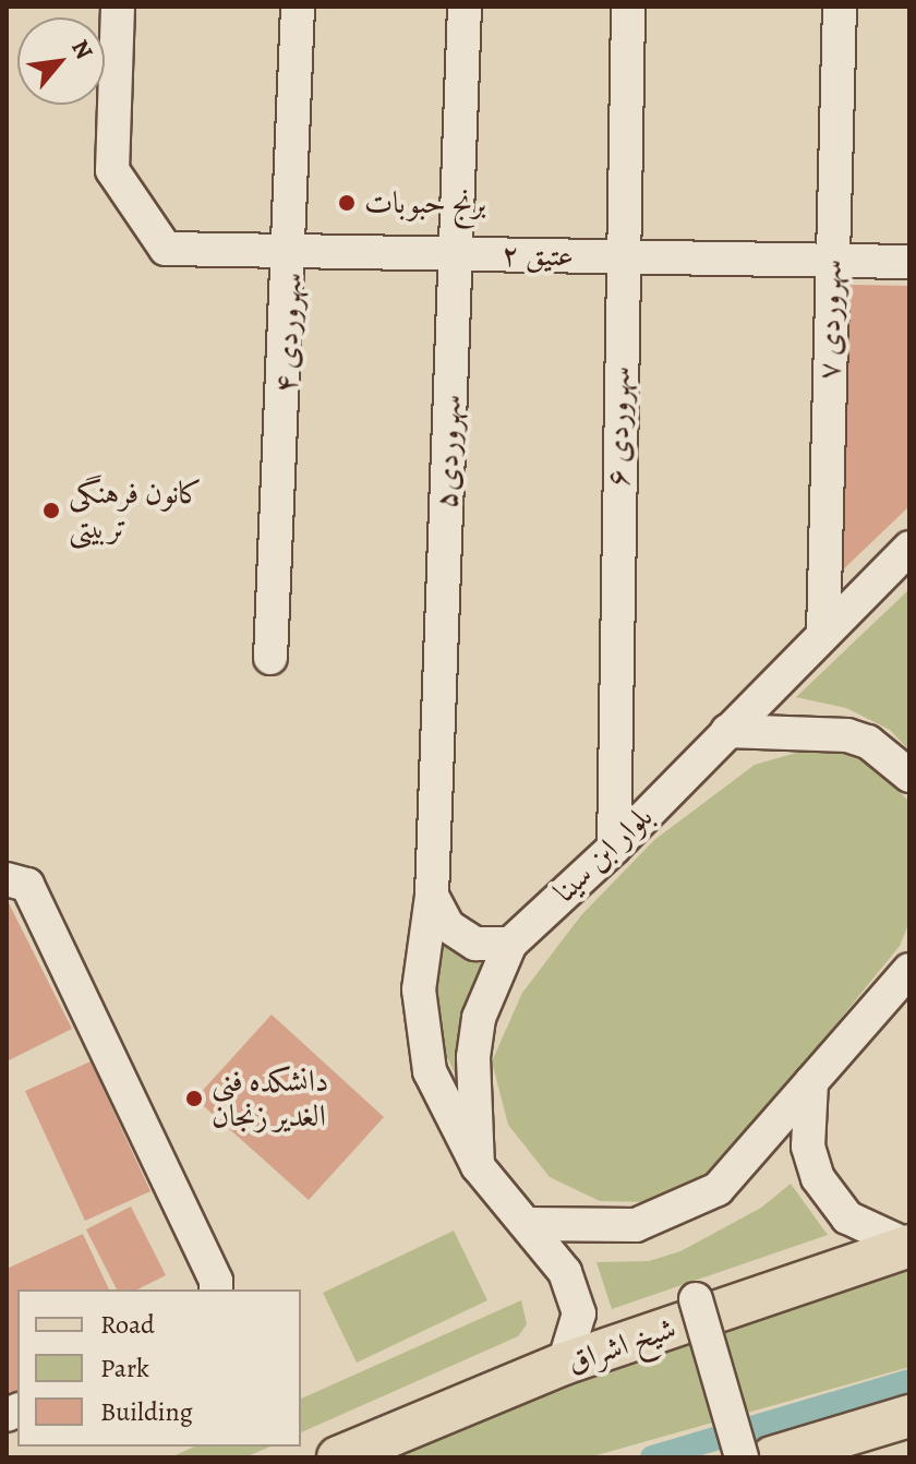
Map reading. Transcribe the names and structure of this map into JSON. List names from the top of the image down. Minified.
{"streets":{"main road":["شیخ اشراق"],"street":["عتیق ۲","سهروردی ۷","سهروردی ۴","سهروردی ۶","سهروردی۵","بلوار ابن سینا"]},"crossings":[["عتیق ۲","سهروردی ۷"],["عتیق ۲","سهروردی ۴"],["عتیق ۲","سهروردی ۶"],["عتیق ۲","سهروردی۵"],["سهروردی ۷","بلوار ابن سینا"],["سهروردی ۶","بلوار ابن سینا"],["سهروردی۵","بلوار ابن سینا"]],"places":["برنج حبوبات","کانون فرهنگی تربیتی","دانشکده فنی الغدیر زنجان"],"legend":["Road","Park","Building"],"north":"top right"}
